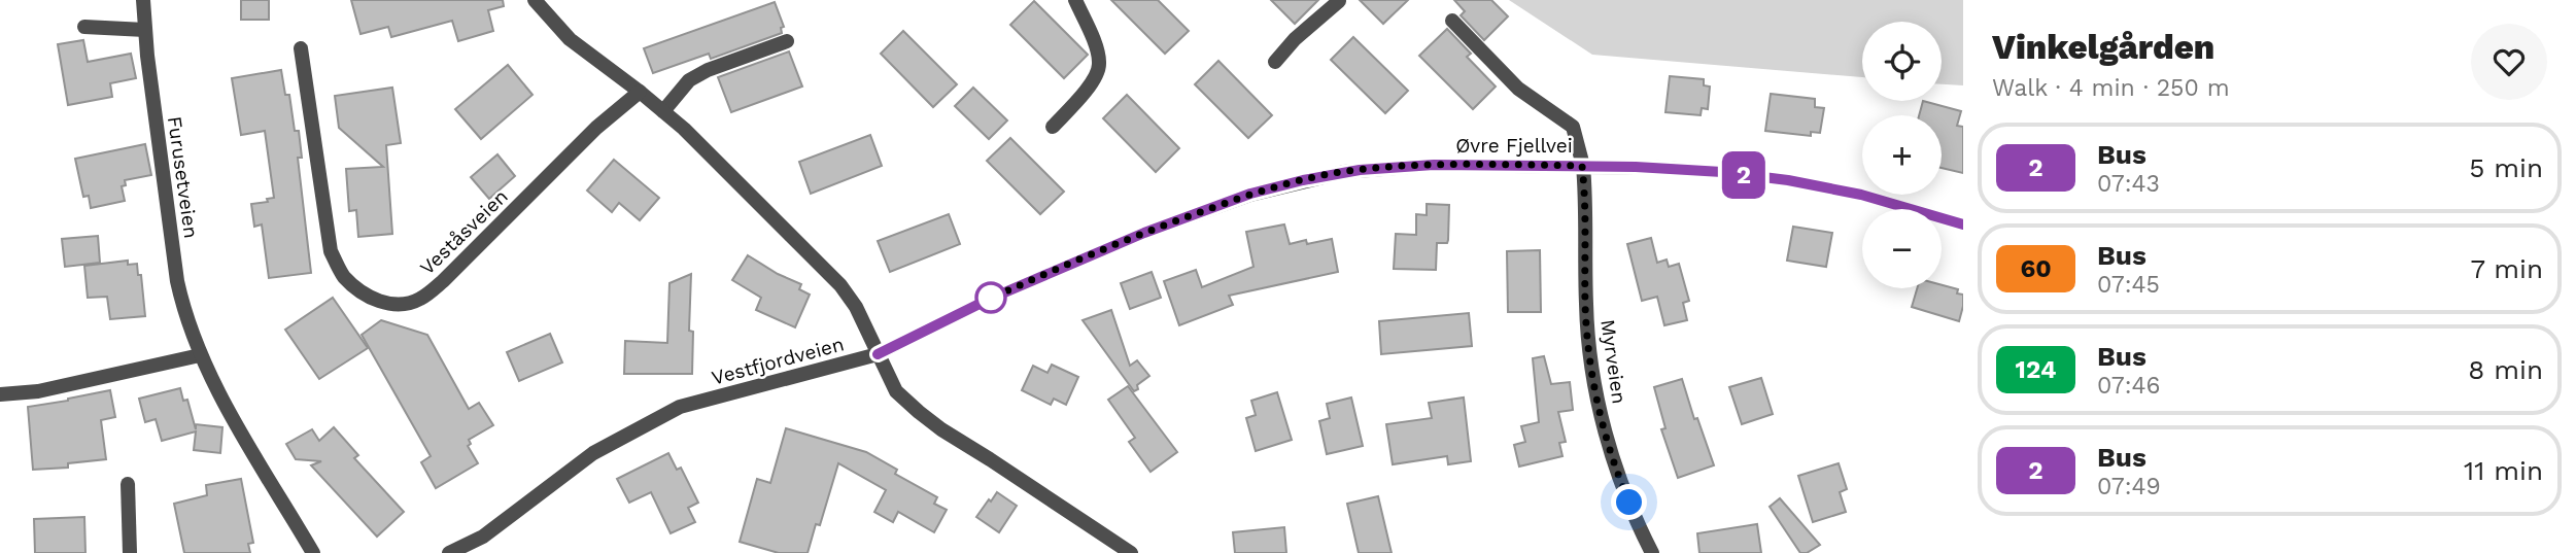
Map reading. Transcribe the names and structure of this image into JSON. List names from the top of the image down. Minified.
{"streets":{"street":["Øvre Fjellvei","Furusetveien","Veståsveien","Vestfjordveien","Myrveien"]},"crossings":[["Øvre Fjellvei","Vestfjordveien"],["Øvre Fjellvei","Myrveien"]],"lines":["bus line 2"],"page":{"on_map":"2","heading":["Vinkelgården","Walk · 4 min · 250 m"],"map_buttons":["+","−"],"list":[{"mark":"2","name":"Bus","note":"07:43","value":"5 min"},{"mark":"60","name":"Bus","note":"07:45","value":"7 min"},{"mark":"124","name":"Bus","note":"07:46","value":"8 min"},{"mark":"2","name":"Bus","note":"07:49","value":"11 min"}]}}
